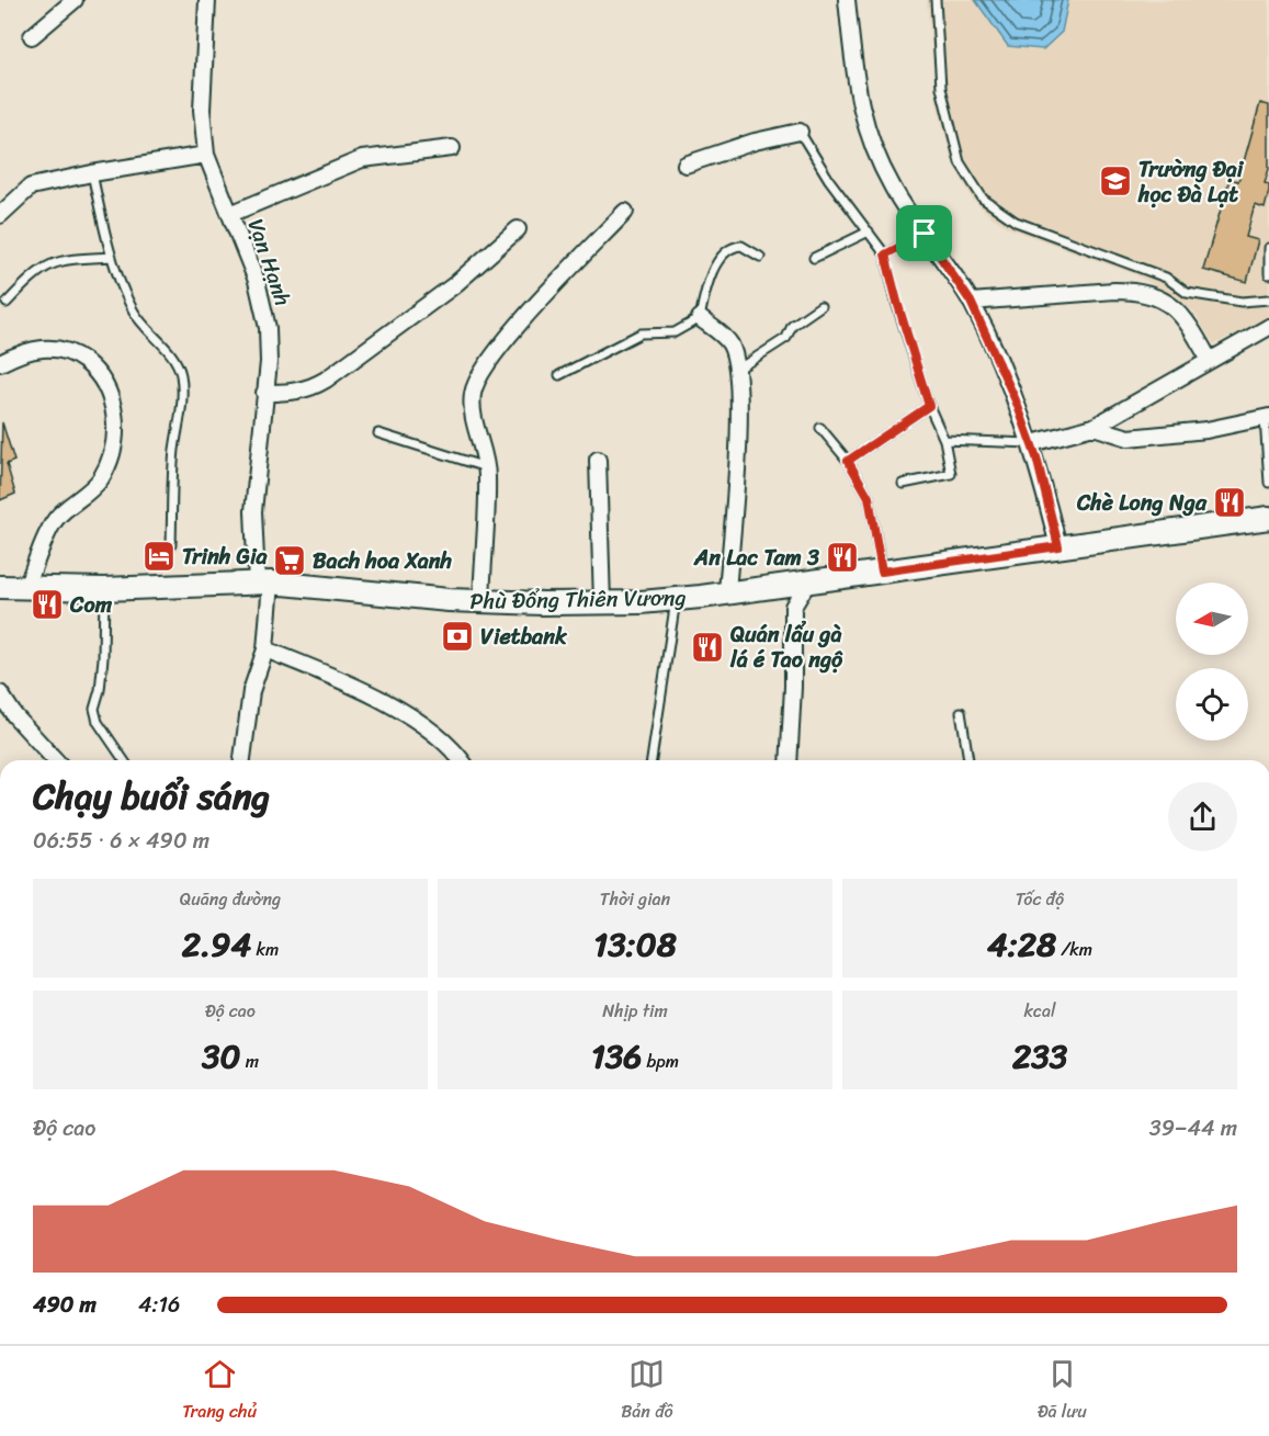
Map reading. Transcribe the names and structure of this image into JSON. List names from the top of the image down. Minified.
{"streets":{"main road":["Phù Đổng Thiên Vương"],"street":["Vạn Hạnh"]},"crossings":[["Vạn Hạnh","Phù Đổng Thiên Vương"]],"places":{"school or university":["Trường Đại học Đà Lạt"],"restaurant":["Chè Long Nga","An Lac Tam 3","Com","Quán lẩu gà lá é Tao ngộ"],"hotel":["Trinh Gia"],"supermarket":["Bach hoa Xanh"],"bank":["Vietbank"]},"north":"left","page":{"heading":["Chạy buổi sáng","06:55 · 6 × 490 m"],"stats":[["Quãng đường","2.94 km"],["Thời gian","13:08"],["Tốc độ","4:28 /km"],["Độ cao","30 m"],["Nhịp tim","136 bpm"],["kcal","233"]],"chart":["Độ cao","39–44 m"],"list":[{"name":"490 m","note":"4:16"}],"tabs":["Trang chủ","Bản đồ","Đã lưu"]}}
